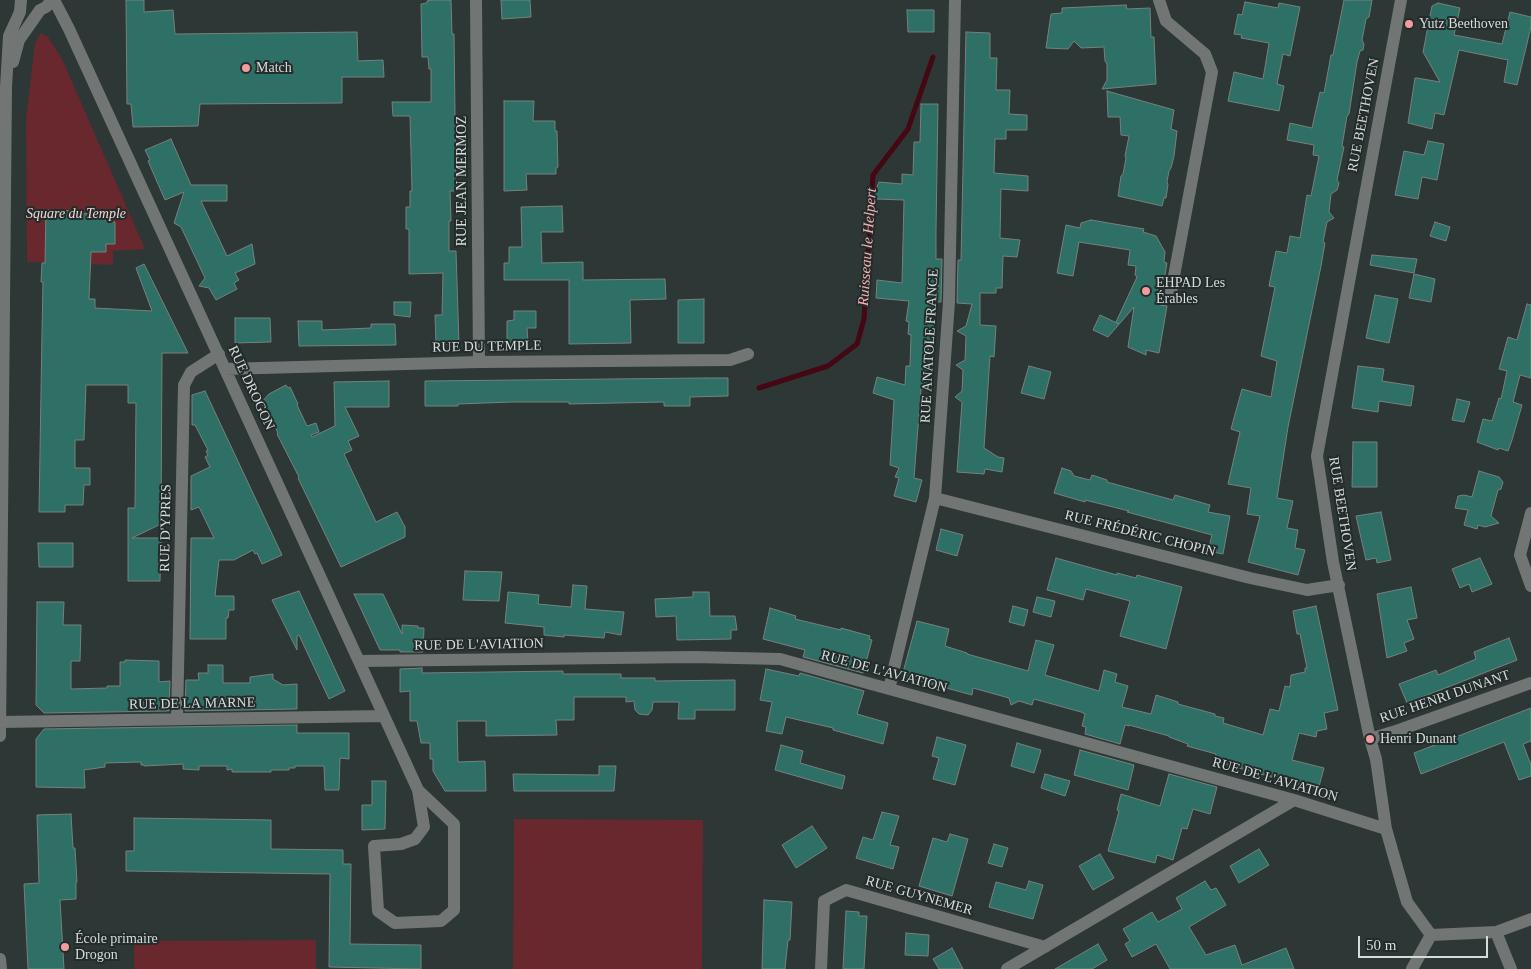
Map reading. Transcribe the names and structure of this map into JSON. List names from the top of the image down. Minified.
{"streets":{"street":["RUE BEETHOVEN","RUE JEAN MERMOZ","RUE ANATOLE FRANCE","RUE DU TEMPLE","RUE DROGON","RUE D'YPRES","RUE FRÉDÉRIC CHOPIN","RUE DE L'AVIATION","RUE HENRI DUNANT","RUE DE LA MARNE","RUE GUYNEMER"]},"crossings":[["RUE BEETHOVEN","RUE FRÉDÉRIC CHOPIN"],["RUE BEETHOVEN","RUE DE L'AVIATION"],["RUE BEETHOVEN","RUE HENRI DUNANT"],["RUE JEAN MERMOZ","RUE DU TEMPLE"],["RUE ANATOLE FRANCE","RUE FRÉDÉRIC CHOPIN"],["RUE ANATOLE FRANCE","RUE DE L'AVIATION"],["RUE DU TEMPLE","RUE DROGON"],["RUE DROGON","RUE D'YPRES"],["RUE DROGON","RUE DE L'AVIATION"],["RUE DROGON","RUE DE LA MARNE"],["RUE D'YPRES","RUE DE LA MARNE"]],"water":["Ruisseau le Helpert"],"parks":["Square du Temple"],"places":["Yutz Beethoven","Match","EHPAD Les Érables","Henri Dunant","École primaire Drogon"],"scale_bar":"50 m"}
